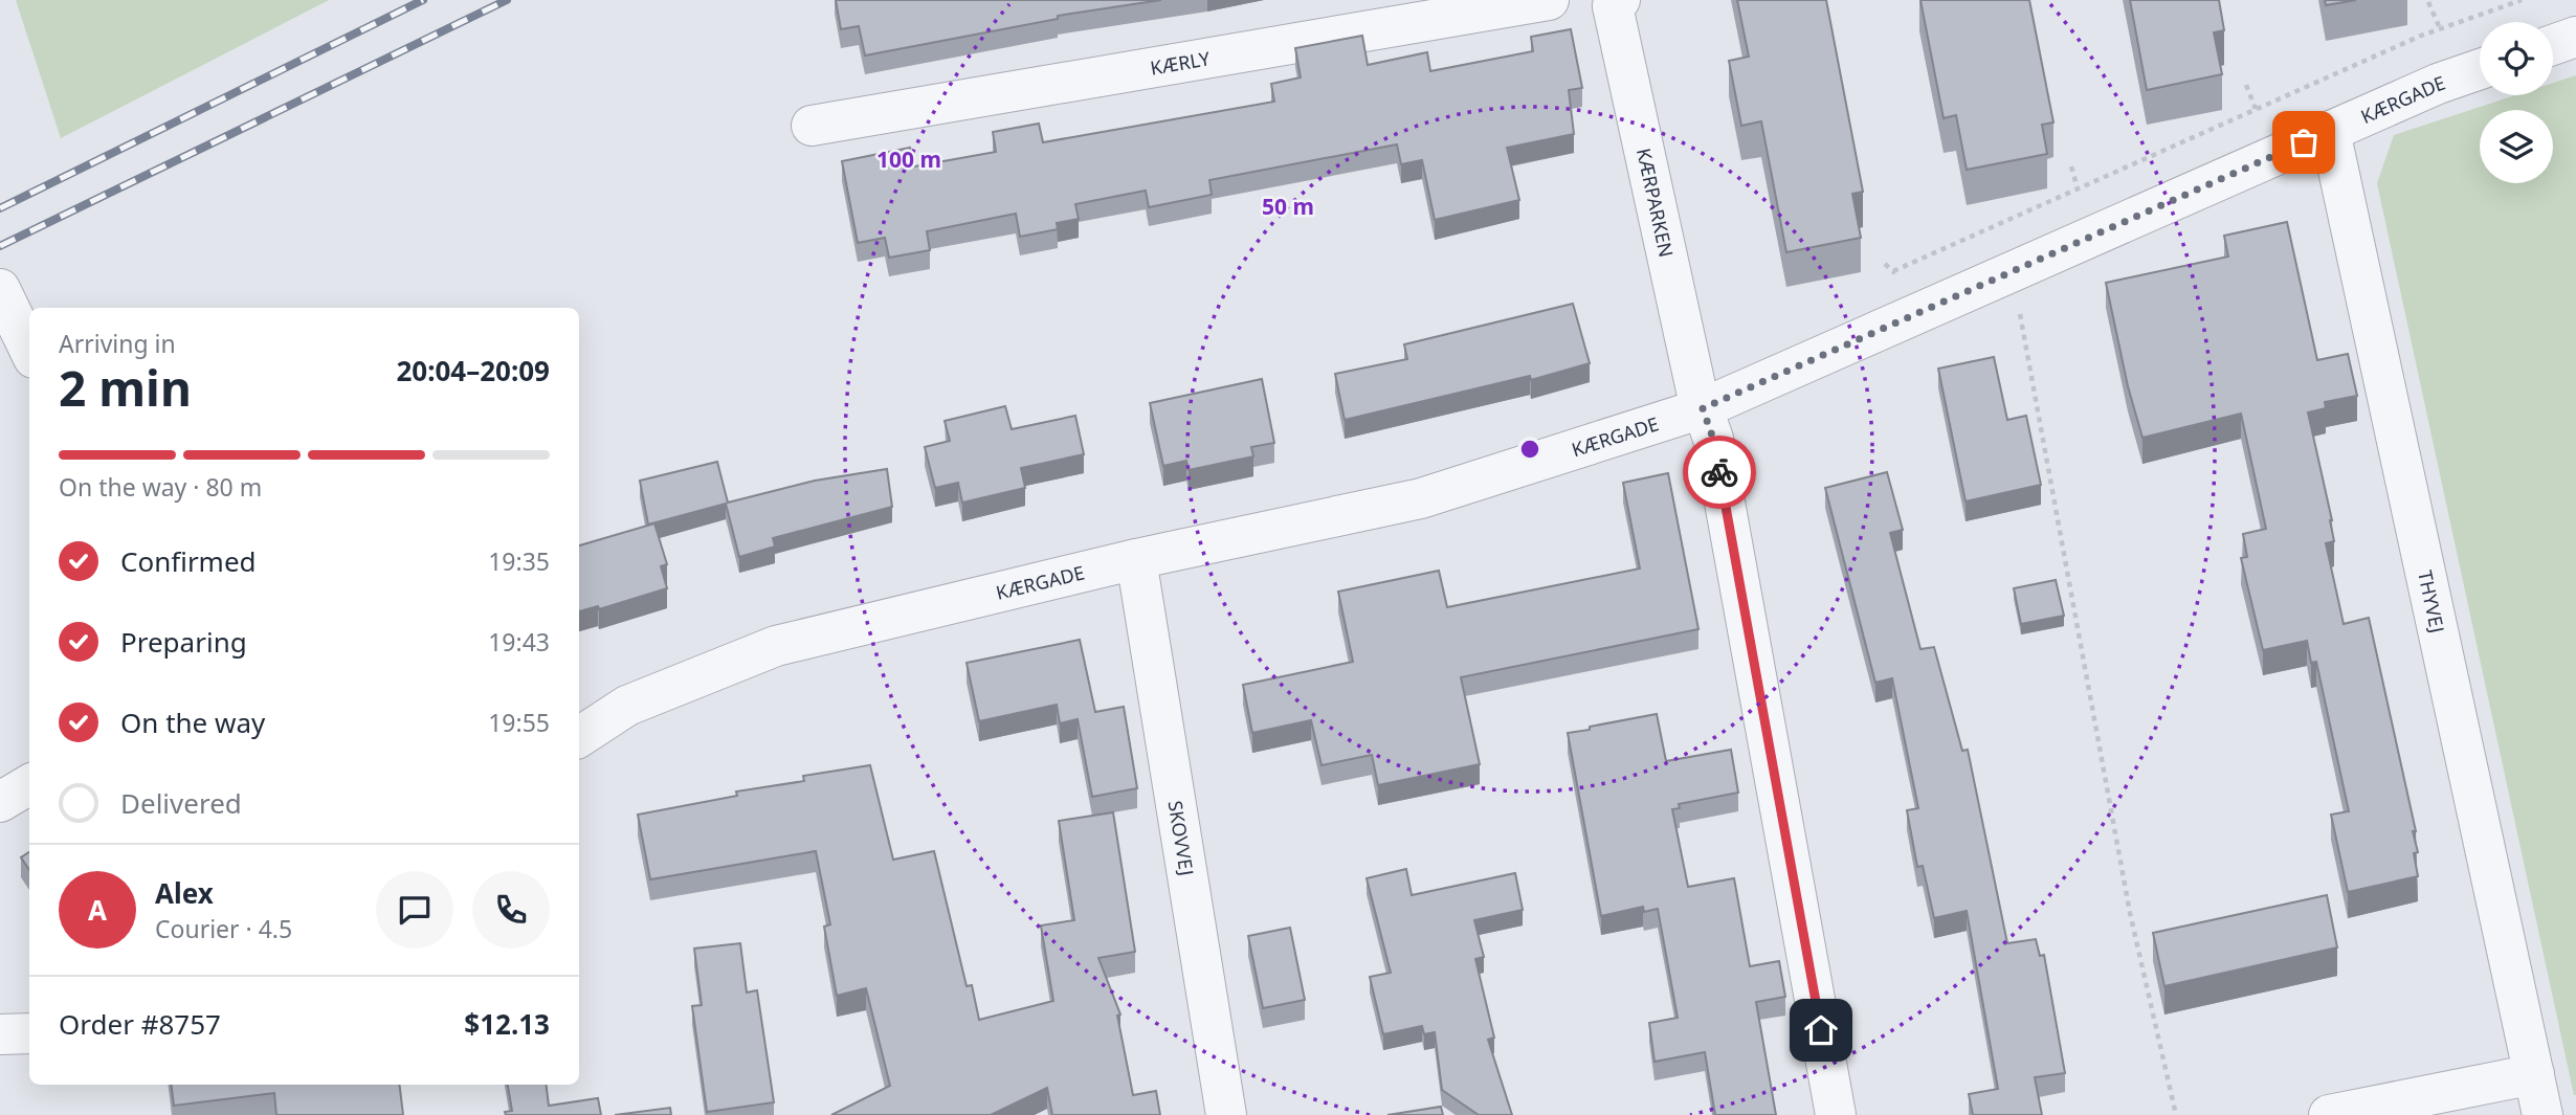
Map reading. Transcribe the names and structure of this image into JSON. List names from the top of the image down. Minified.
{"streets":{"street":["KÆRLY","KÆRGADE","KÆRPARKEN","THYVEJ","SKOVVEJ"]},"crossings":[["KÆRGADE","KÆRPARKEN"],["KÆRGADE","THYVEJ"],["KÆRGADE","SKOVVEJ"]],"page":{"heading":["2 min","Arriving in","20:04–20:09"],"panel":["Alex","Courier · 4.5","Order #8757","$12.13"],"bar":"On the way · 80 m","list":[["Confirmed","19:35"],["Preparing","19:43"],["On the way","19:55"],"Delivered"],"round":"A"},"rings":["100 m","50 m"]}
